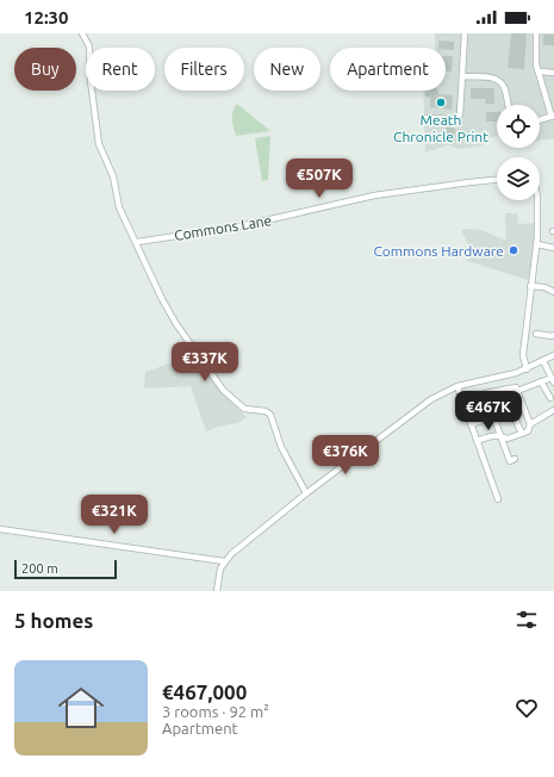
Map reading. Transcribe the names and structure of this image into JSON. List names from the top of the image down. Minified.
{"streets":{"street":["Commons Lane"]},"places":["Meath Chronicle Print","Commons Hardware"],"scale_bar":"200 m","page":{"status":"12:30","chip":["Buy","Rent","Filters","New","Apartment"],"price":["€507K","€337K","€467K","€376K","€321K"],"scale":"200 m","heading":"5 homes","list":[{"name":"€467,000","note":"3 rooms · 92 m² · Apartment"}]}}
